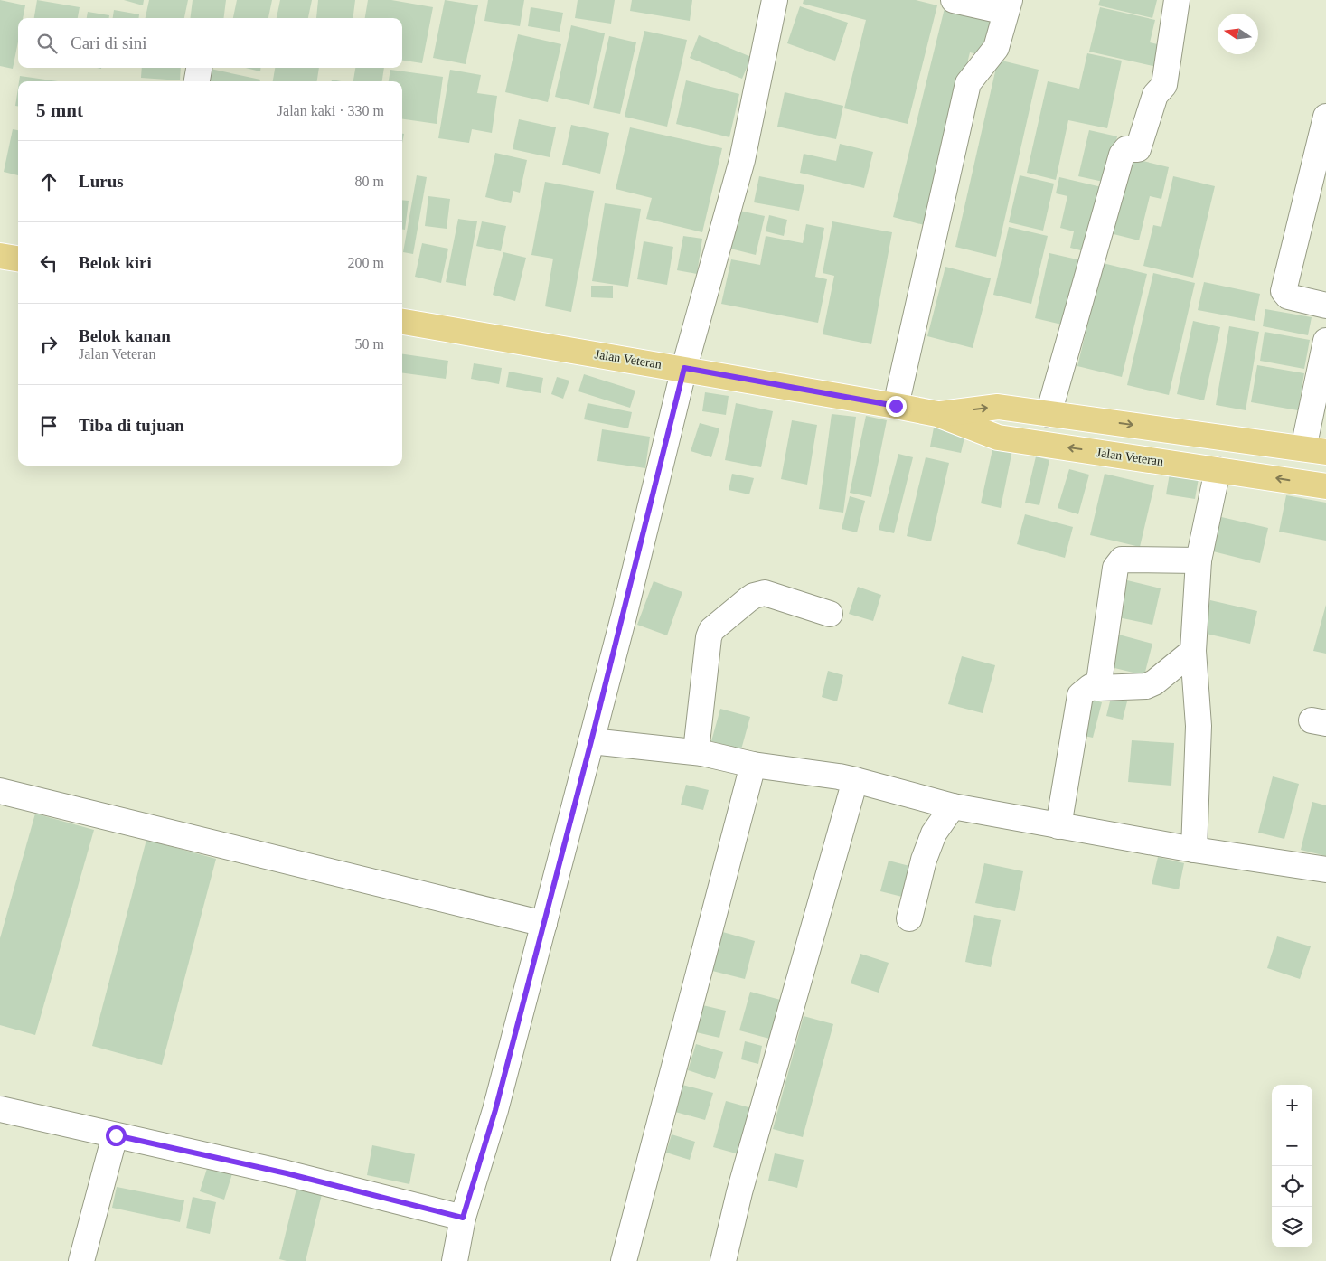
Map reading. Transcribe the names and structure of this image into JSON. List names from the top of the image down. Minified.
{"streets":{"main road":["Jalan Veteran"]},"north":"left","page":{"search":"Cari di sini","heading":["5 mnt","Jalan kaki · 330 m"],"list":[["Lurus","80 m"],["Belok kiri","200 m"],["Belok kanan","Jalan Veteran","50 m"],"Tiba di tujuan"],"map_buttons":["+","−"]}}
